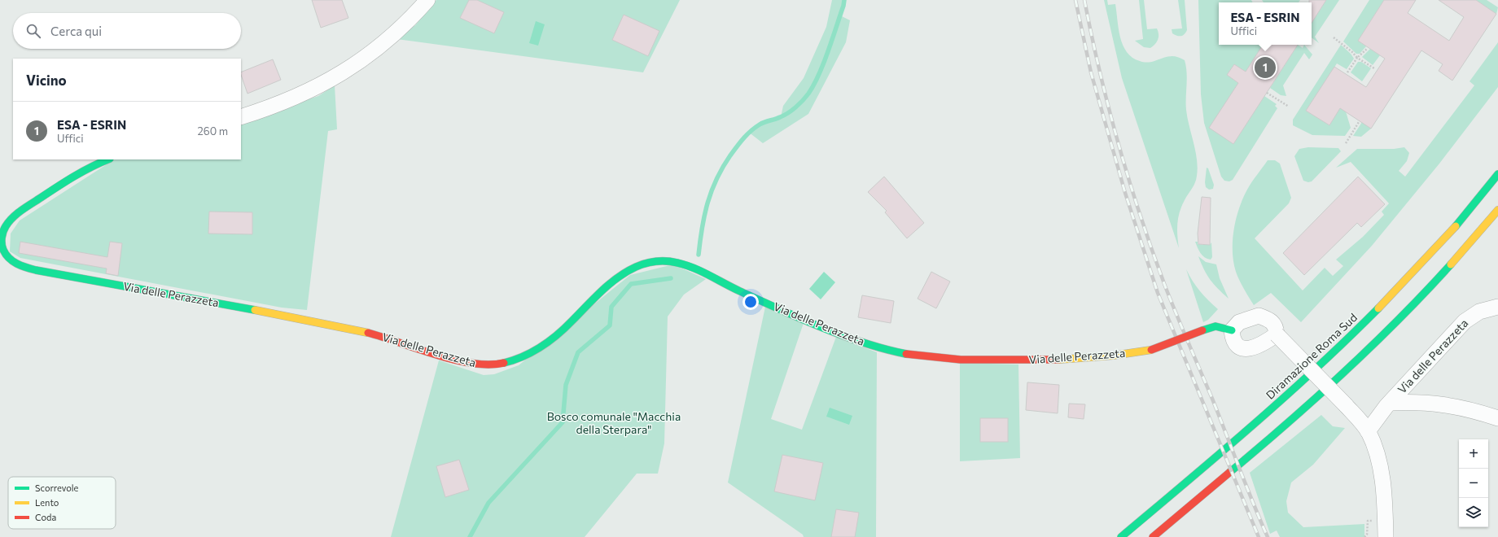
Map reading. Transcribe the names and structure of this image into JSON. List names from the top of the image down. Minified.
{"streets":{"main road":["Via delle Perazzeta","Diramazione Roma Sud"]},"parks":["Bosco comunale \"Macchia della Sterpara\""],"legend":["Scorrevole","Lento","Coda"],"page":{"popup":["ESA - ESRIN","Uffici"],"search":"Cerca qui","pins":"1","heading":"Vicino","list":[{"mark":"1","name":"ESA - ESRIN","note":"Uffici","value":"260 m"}],"map_buttons":["+","−"]}}
